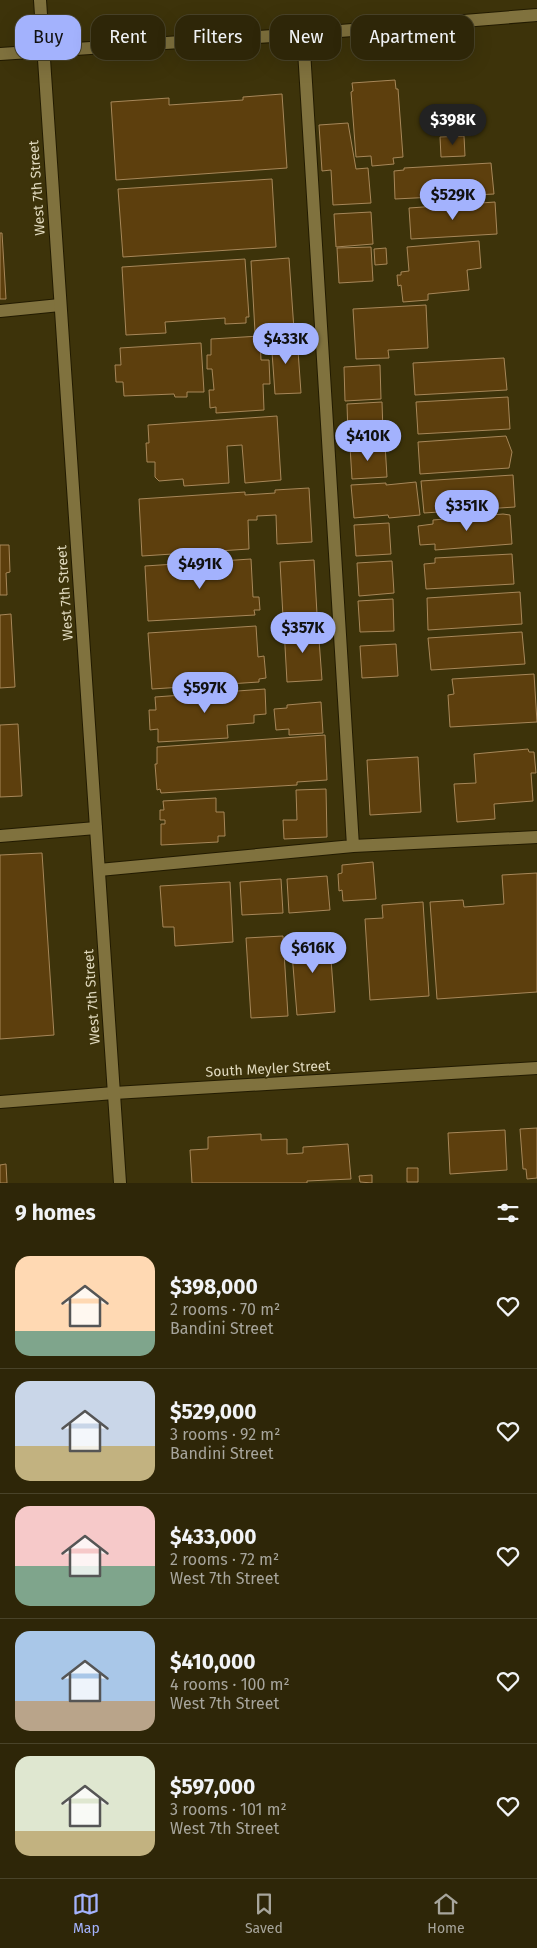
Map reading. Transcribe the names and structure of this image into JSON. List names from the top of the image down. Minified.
{"streets":{"street":["West 7th Street","South Meyler Street"]},"crossings":[["West 7th Street","South Meyler Street"]],"page":{"chip":["Buy","Rent","Filters","New","Apartment"],"price":["$398K","$529K","$433K","$410K","$351K","$491K","$357K","$597K","$616K"],"heading":"9 homes","list":[{"name":"$398,000","note":"2 rooms · 70 m² · Bandini Street"},{"name":"$529,000","note":"3 rooms · 92 m² · Bandini Street"},{"name":"$433,000","note":"2 rooms · 72 m² · West 7th Street"},{"name":"$410,000","note":"4 rooms · 100 m² · West 7th Street"},{"name":"$597,000","note":"3 rooms · 101 m² · West 7th Street"}],"tabs":["Map","Saved","Home"]}}
